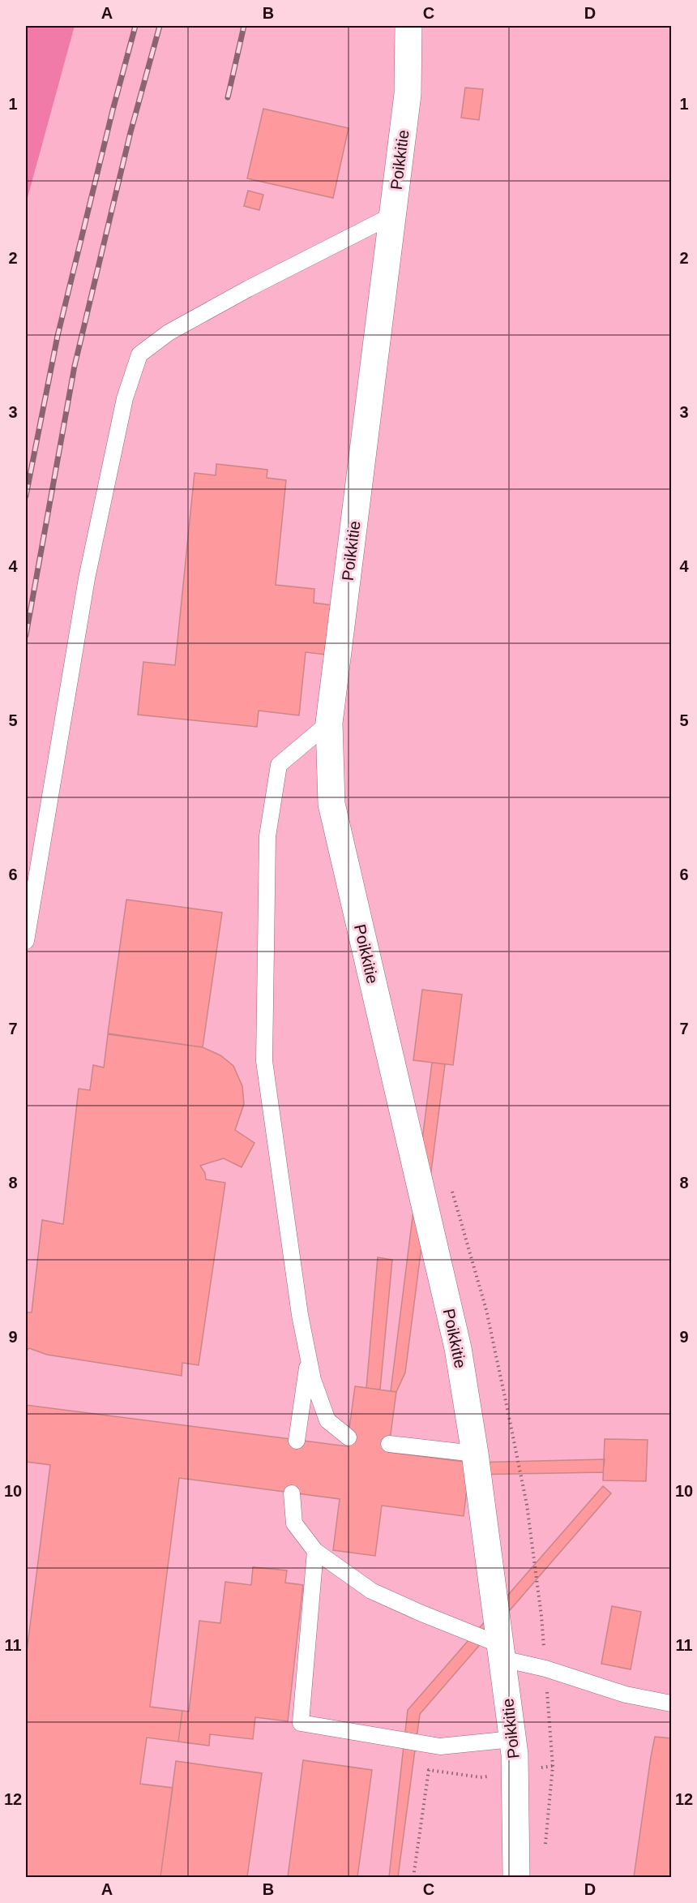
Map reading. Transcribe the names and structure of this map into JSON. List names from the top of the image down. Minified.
{"streets":{"street":["Poikkitie"]},"grid":{"columns":["A","B","C","D"],"rows":["1","2","3","4","5","6","7","8","9","10","11","12"]}}
